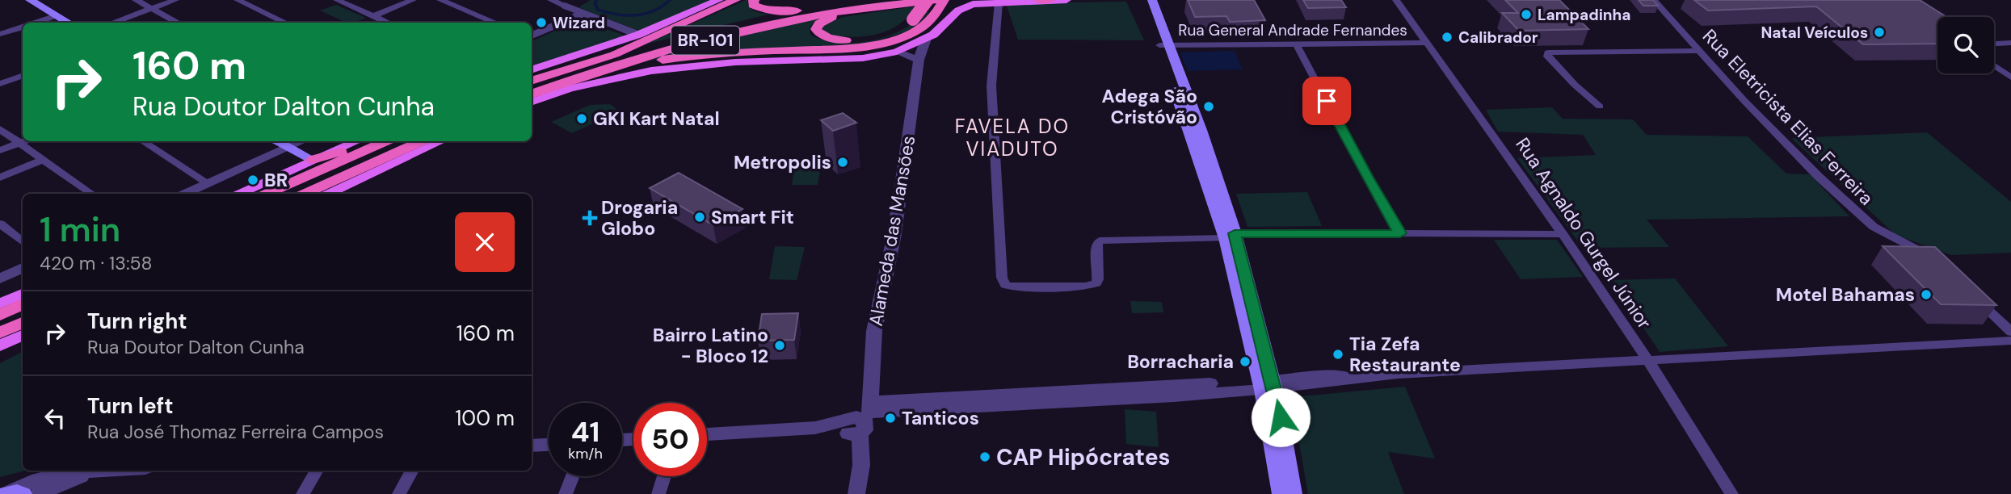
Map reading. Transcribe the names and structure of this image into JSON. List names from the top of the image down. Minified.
{"streets":{"highway":["BR-101"],"street":["Rua General Andrade Fernandes","Rua Eletricista Elias Ferreira","Alameda das Mansões","Rua Agnaldo Gurgel Júnior"]},"crossings":[["Rua General Andrade Fernandes","Rua Agnaldo Gurgel Júnior"]],"districts":["FAVELA DO VIADUTO"],"places":{"other":["Lampadinha","Wizard","Natal Veículos","Calibrador","Adega São Cristóvão","GKI Kart Natal","Metropolis","BR","Smart Fit","Motel Bahamas","Bairro Latino - Bloco 12","Tia Zefa Restaurante","Borracharia","Tanticos","CAP Hipócrates"],"health":["Drogaria Globo"]},"page":{"turn":["160 m","Rua Doutor Dalton Cunha"],"heading":["1 min","420 m · 13:58"],"list":[{"name":"Turn right","note":"Rua Doutor Dalton Cunha","value":"160 m"},{"name":"Turn left","note":"Rua José Thomaz Ferreira Campos","value":"100 m"}],"speed":"41 km/h","limit":"50"}}
